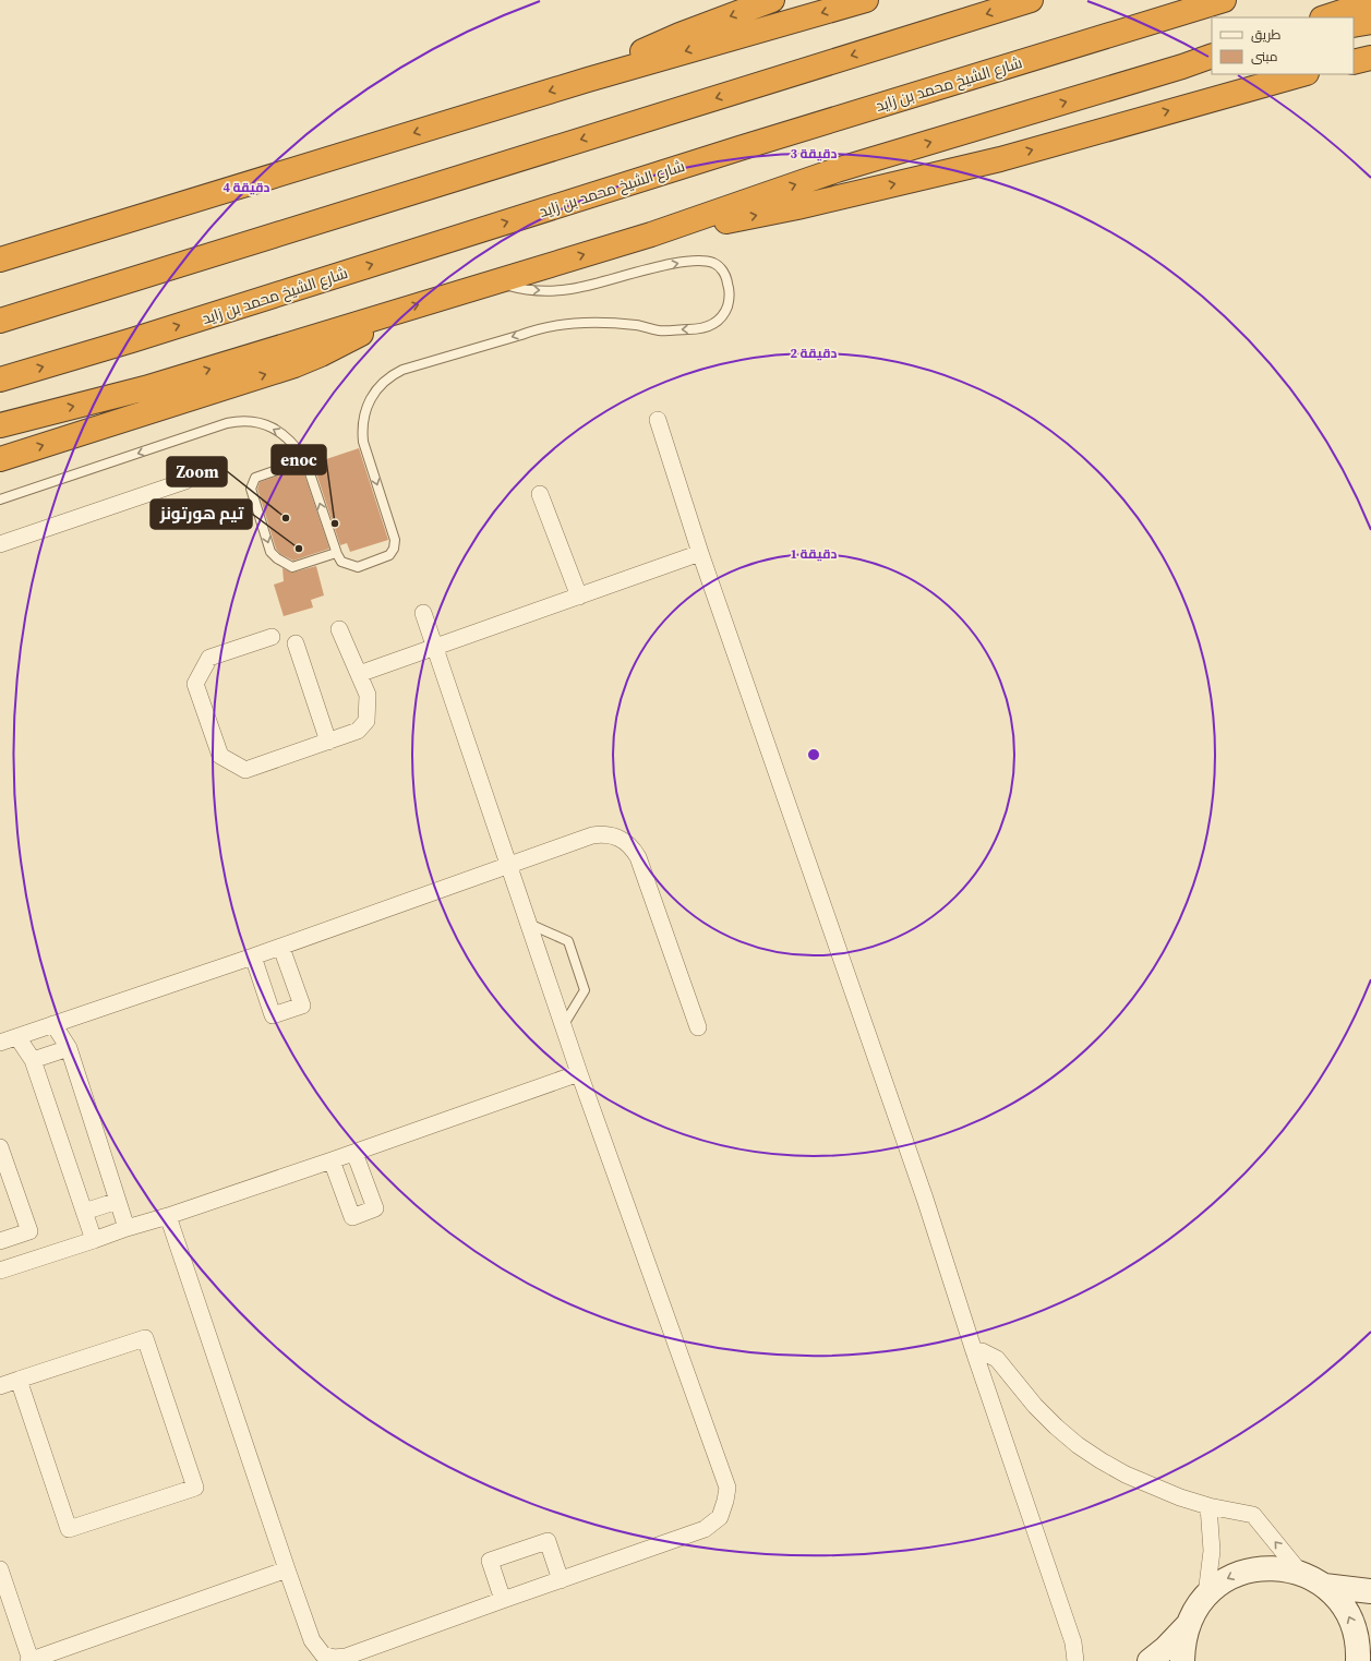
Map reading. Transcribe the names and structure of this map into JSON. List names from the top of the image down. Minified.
{"streets":{"highway":["شارع الشيخ محمد بن زايد"]},"places":["Zoom","enoc","تيم هورتونز"],"legend":["طريق","مبنى"],"rings":["3 دقيقة","4 دقيقة","2 دقيقة","1 دقيقة"]}
